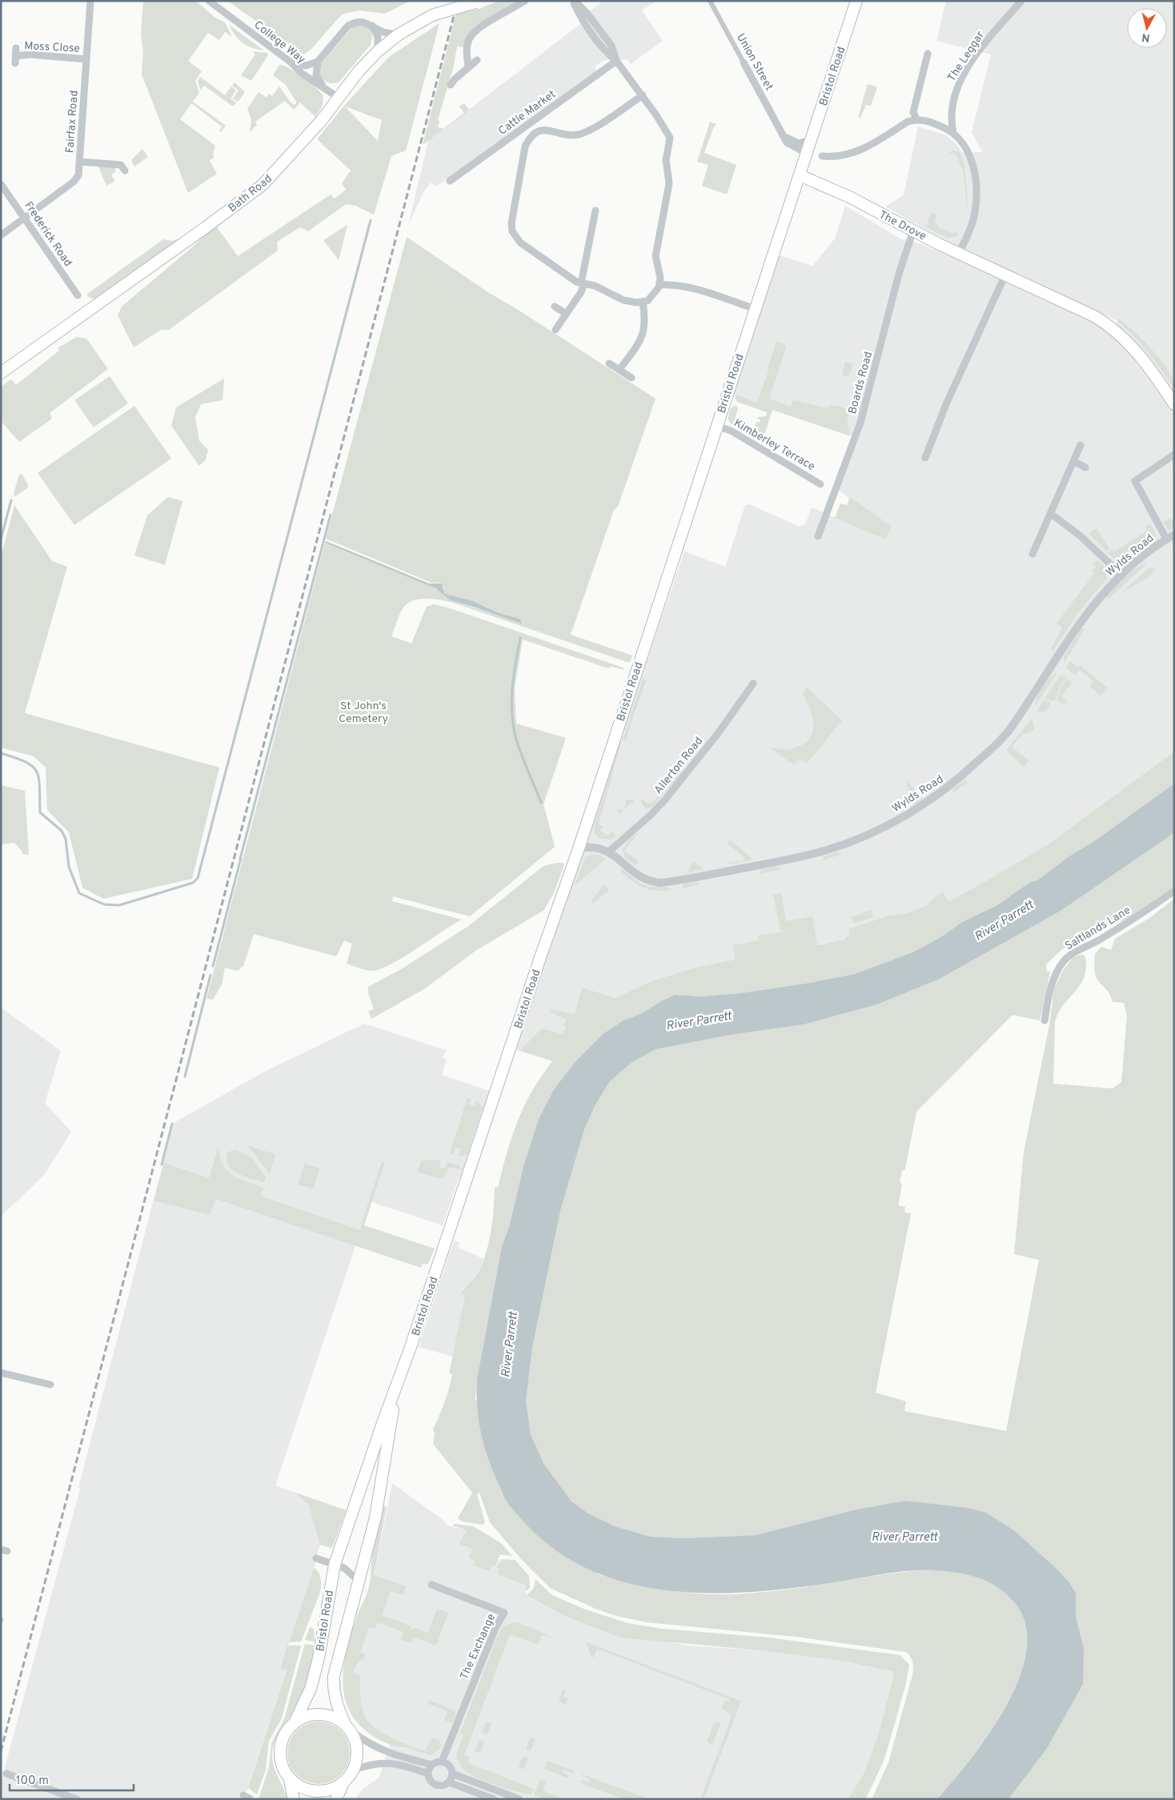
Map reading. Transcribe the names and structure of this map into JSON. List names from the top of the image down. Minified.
{"streets":{"main road":["Bristol Road","Bath Road","The Drove"],"street":["College Way","Moss Close","The Leggar","Union Street","Cattle Market","Fairfax Road","Frederick Road","Boards Road","Kimberley Terrace","Wylds Road","Allerton Road","Saltlands Lane","The Exchange"]},"crossings":[["College Way","Bath Road"],["Moss Close","Fairfax Road"],["Union Street","Bristol Road"],["Bristol Road","The Drove"],["Bristol Road","Kimberley Terrace"],["Bristol Road","Wylds Road"],["Fairfax Road","Frederick Road"],["The Drove","Boards Road"],["Wylds Road","Allerton Road"]],"water":["River Parrett"],"parks":["St John's Cemetery"],"scale_bar":"100 m","north":"bottom"}
